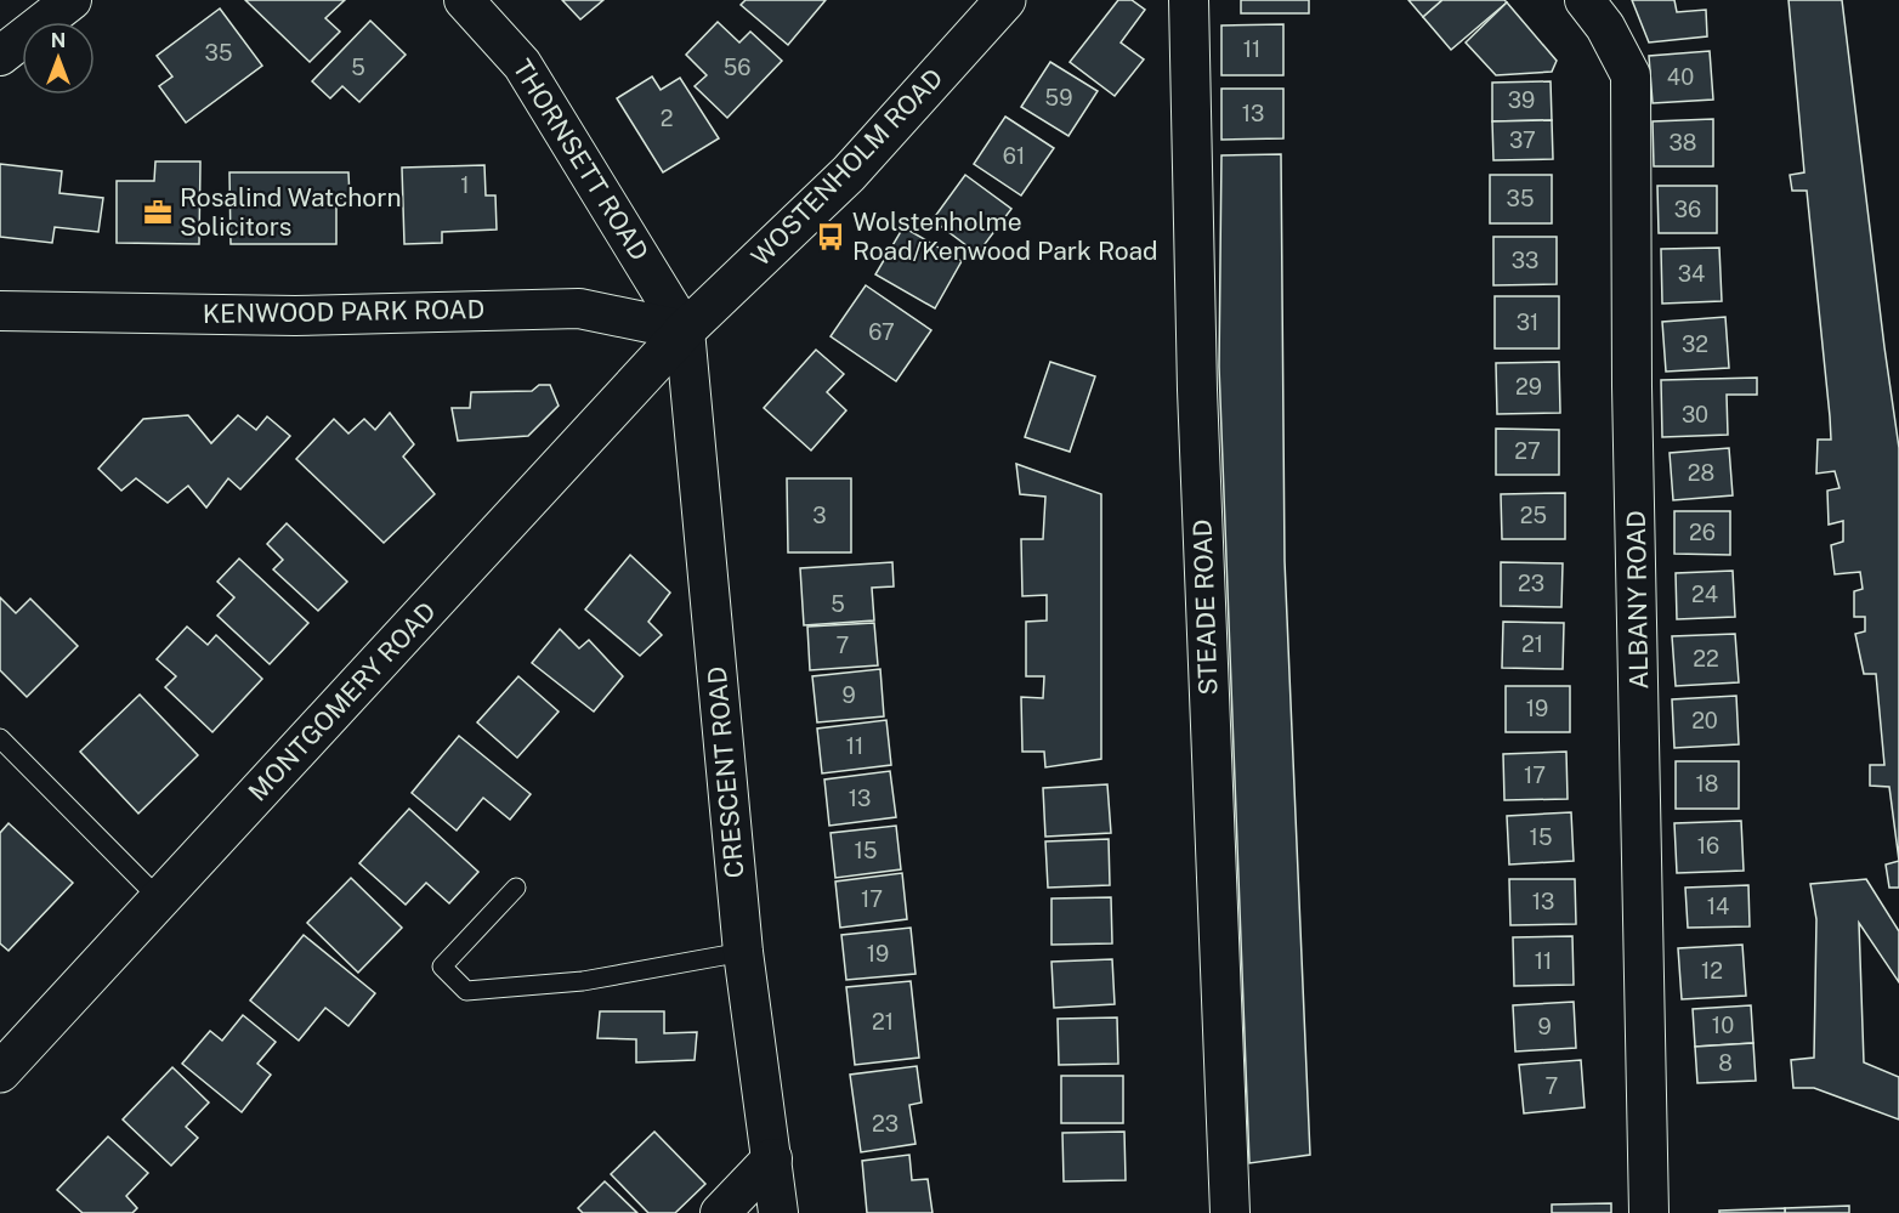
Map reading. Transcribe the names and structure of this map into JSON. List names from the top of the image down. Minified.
{"streets":{"street":["THORNSETT ROAD","WOSTENHOLM ROAD","KENWOOD PARK ROAD","ALBANY ROAD","STEADE ROAD","MONTGOMERY ROAD","CRESCENT ROAD"]},"crossings":[["THORNSETT ROAD","WOSTENHOLM ROAD"],["THORNSETT ROAD","KENWOOD PARK ROAD"],["THORNSETT ROAD","MONTGOMERY ROAD"],["THORNSETT ROAD","CRESCENT ROAD"],["WOSTENHOLM ROAD","KENWOOD PARK ROAD"],["WOSTENHOLM ROAD","MONTGOMERY ROAD"],["WOSTENHOLM ROAD","CRESCENT ROAD"],["KENWOOD PARK ROAD","MONTGOMERY ROAD"],["KENWOOD PARK ROAD","CRESCENT ROAD"],["MONTGOMERY ROAD","CRESCENT ROAD"]],"places":{"office":["Rosalind Watchorn Solicitors"],"bus stop":["Wolstenholme Road/Kenwood Park Road"]},"house_numbers":["11","35","5","56","40","59","39","13","2","37","38","61","1","35","36","33","34","31","67","32","29","30","27","28","3","25","26","23","24","5","21","7","22","9","19","20","11","17","18","13","15","16","15","17","13","14","19","11","12","21","10","9","8","7","23"],"north":"top"}
